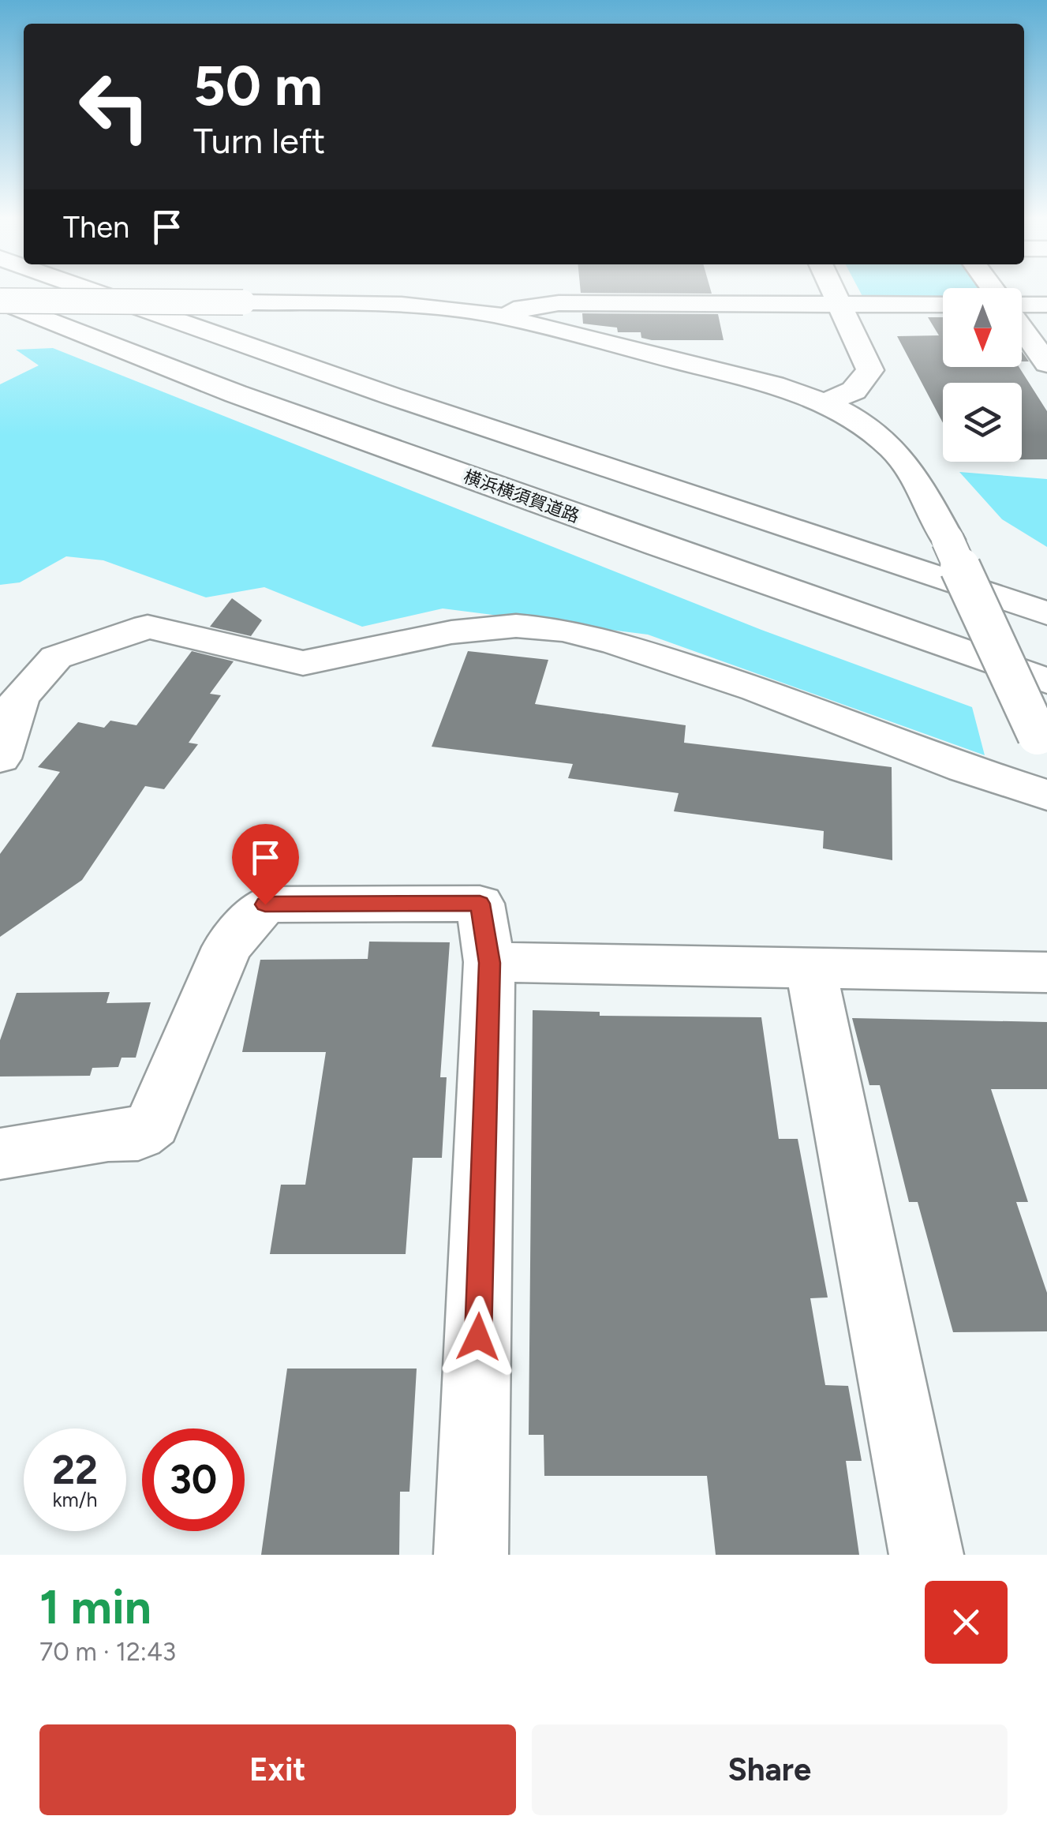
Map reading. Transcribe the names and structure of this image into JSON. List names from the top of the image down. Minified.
{"streets":{"main road":["横浜横須賀道路"]},"north":"bottom","page":{"turn":["50 m","Turn left"],"then":"Then","speed":"22 km/h","limit":"30","heading":["1 min","70 m · 12:43"],"buttons":["Exit","Share"]}}
